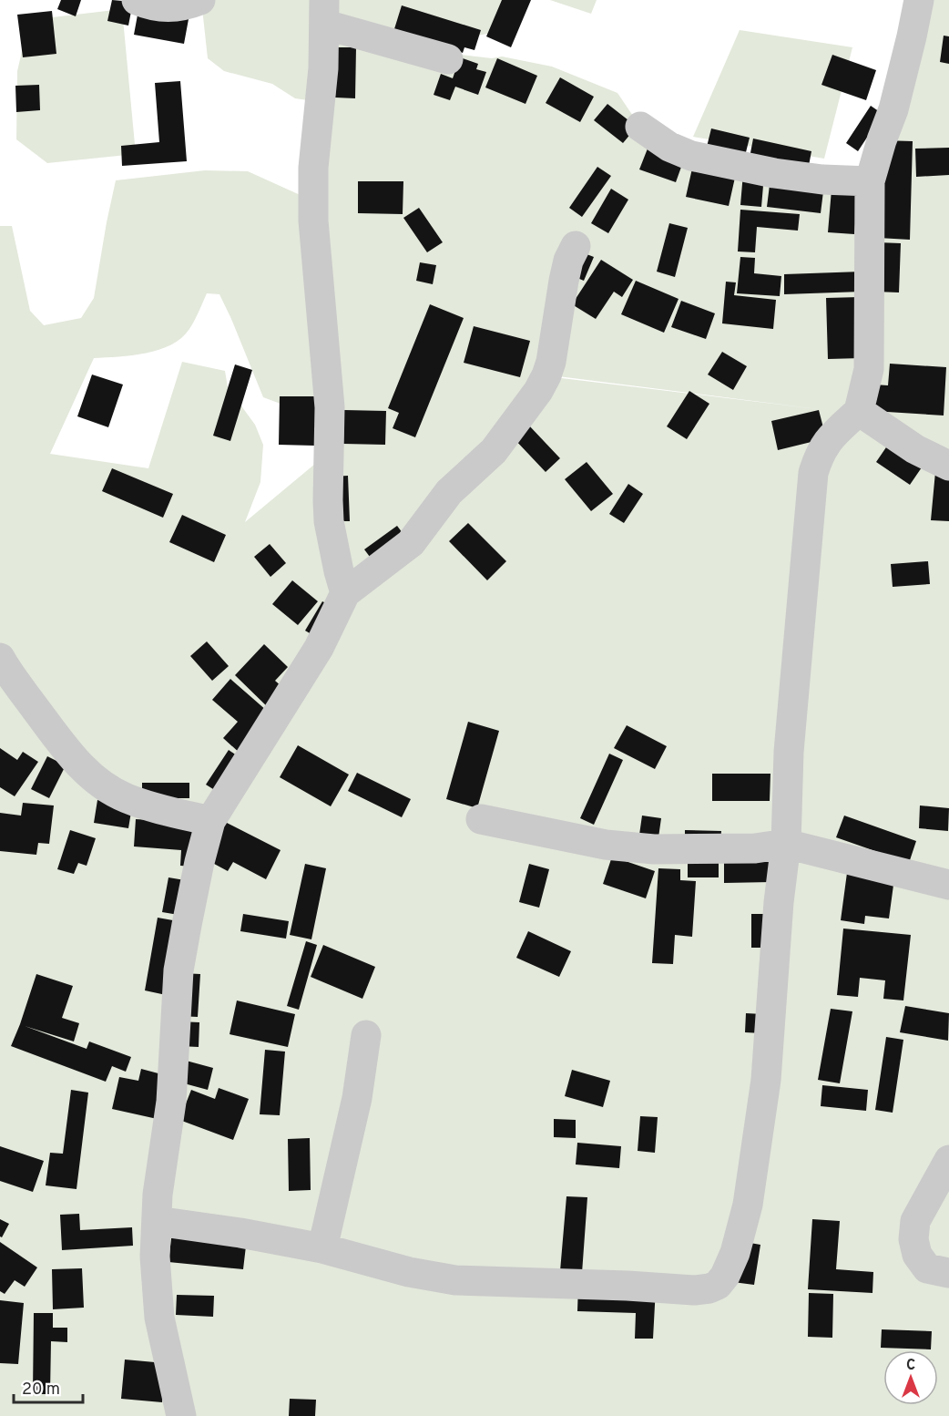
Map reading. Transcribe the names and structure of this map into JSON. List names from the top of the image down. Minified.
{"scale_bar":"20 m","north":"top"}
